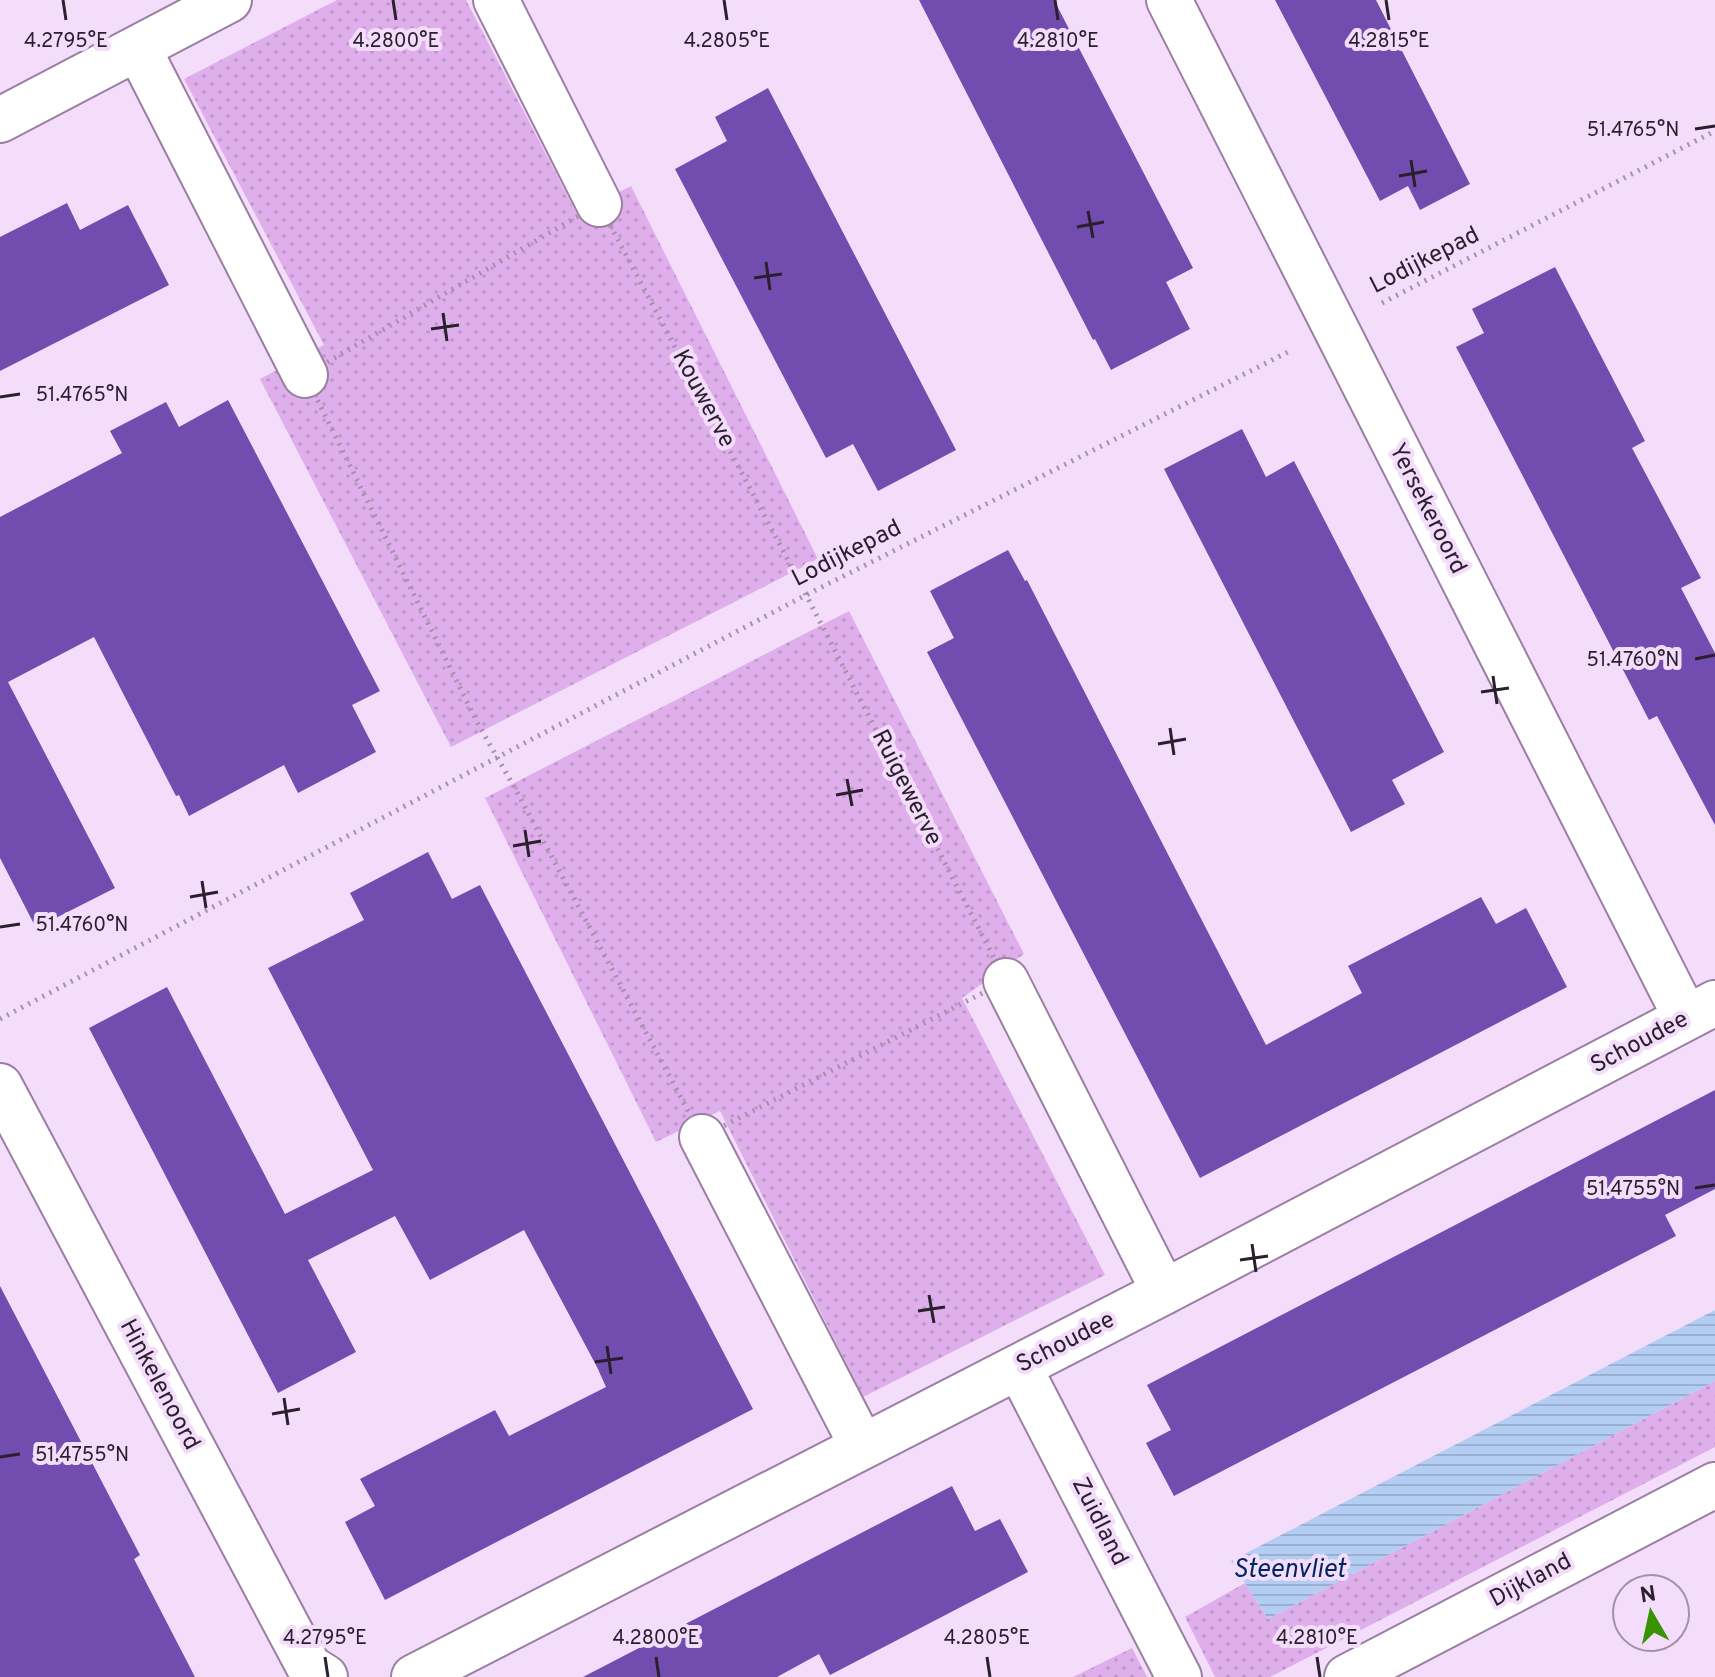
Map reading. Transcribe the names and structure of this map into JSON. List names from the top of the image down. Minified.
{"streets":{"street":["Yersekeroord","Schoudee","Hinkelenoord","Zuidland","Dijkland"],"path":["Lodijkepad","Kouwerve","Ruigewerve"]},"crossings":[["Lodijkepad","Kouwerve"],["Lodijkepad","Yersekeroord"],["Lodijkepad","Ruigewerve"],["Kouwerve","Ruigewerve"],["Yersekeroord","Schoudee"],["Schoudee","Zuidland"]],"water":["Steenvliet"],"north":"top","coordinates":["4.2795°E","4.2800°E","4.2805°E","4.2810°E","4.2815°E","51.4765°N","51.4760°N","51.4755°N"]}
